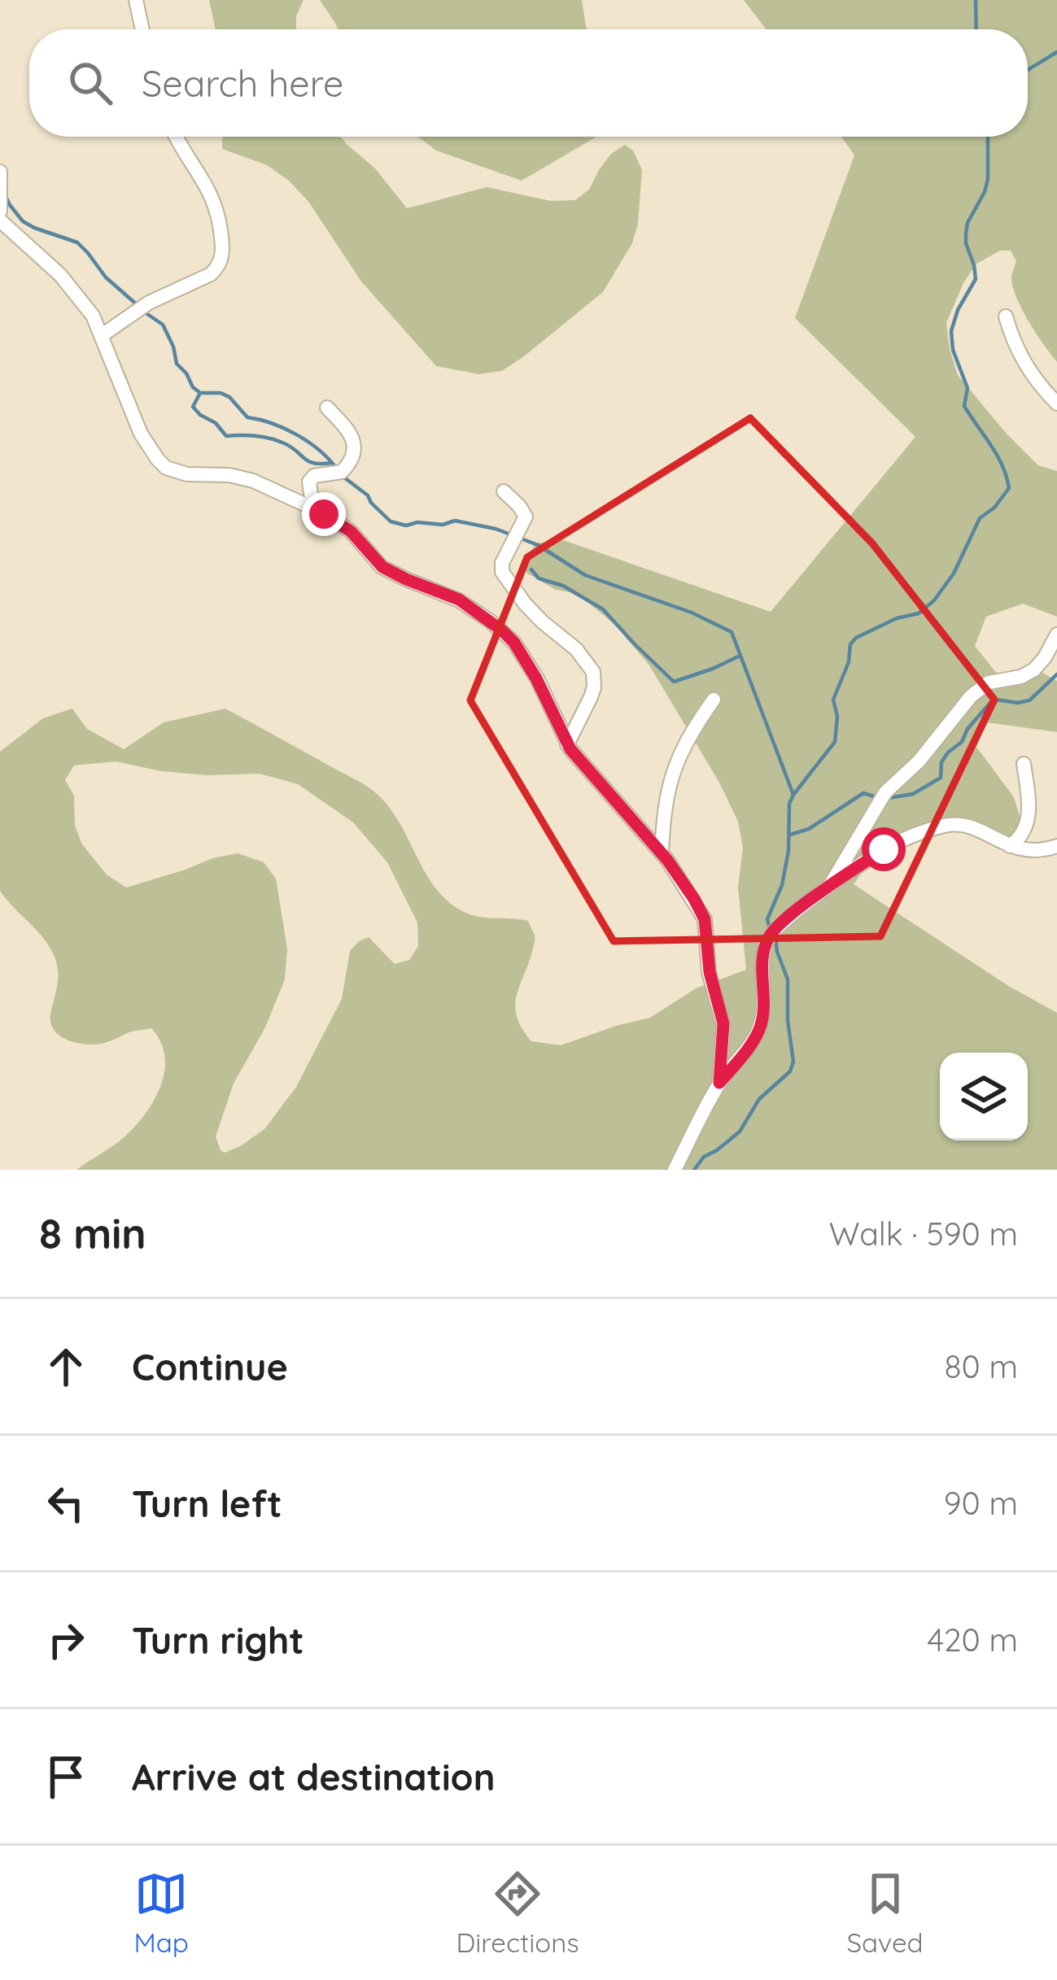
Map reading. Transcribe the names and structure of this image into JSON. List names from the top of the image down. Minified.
{"page":{"search":"Search here","heading":["8 min","Walk · 590 m"],"list":[["Continue","80 m"],["Turn left","90 m"],["Turn right","420 m"],"Arrive at destination"],"nav":["Map","Directions","Saved"]}}
